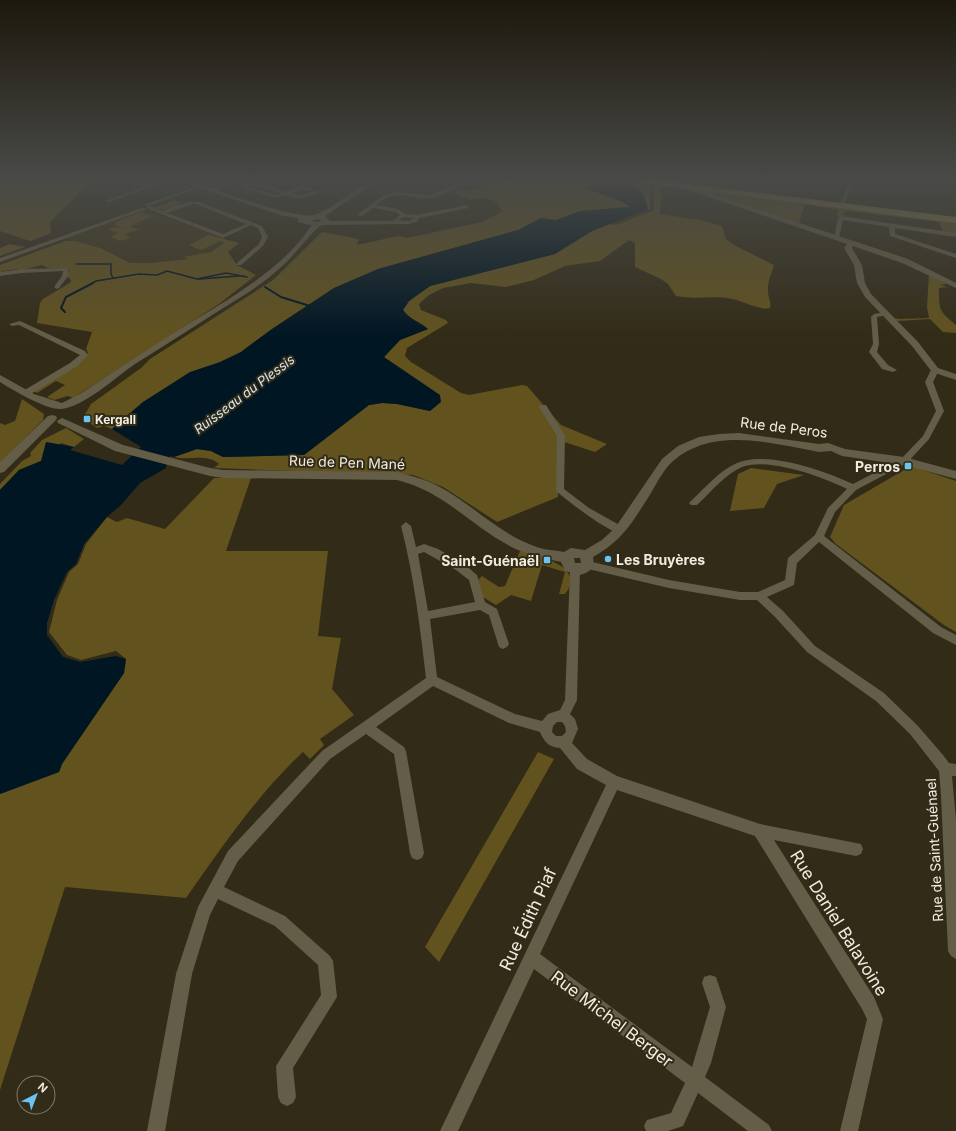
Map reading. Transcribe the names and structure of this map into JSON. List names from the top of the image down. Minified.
{"streets":{"street":["Rue de Peros","Rue de Pen Mané","Rue de Saint-Guénael","Rue Édith Piaf","Rue Daniel Balavoine","Rue Michel Berger"]},"crossings":[["Rue de Peros","Rue de Pen Mané"],["Rue Édith Piaf","Rue Daniel Balavoine"],["Rue Édith Piaf","Rue Michel Berger"]],"water":["Ruisseau du Plessis"],"places":{"transit":["Kergall","Perros","Saint-Guénaël"],"other":["Les Bruyères"]},"north":"top right"}
